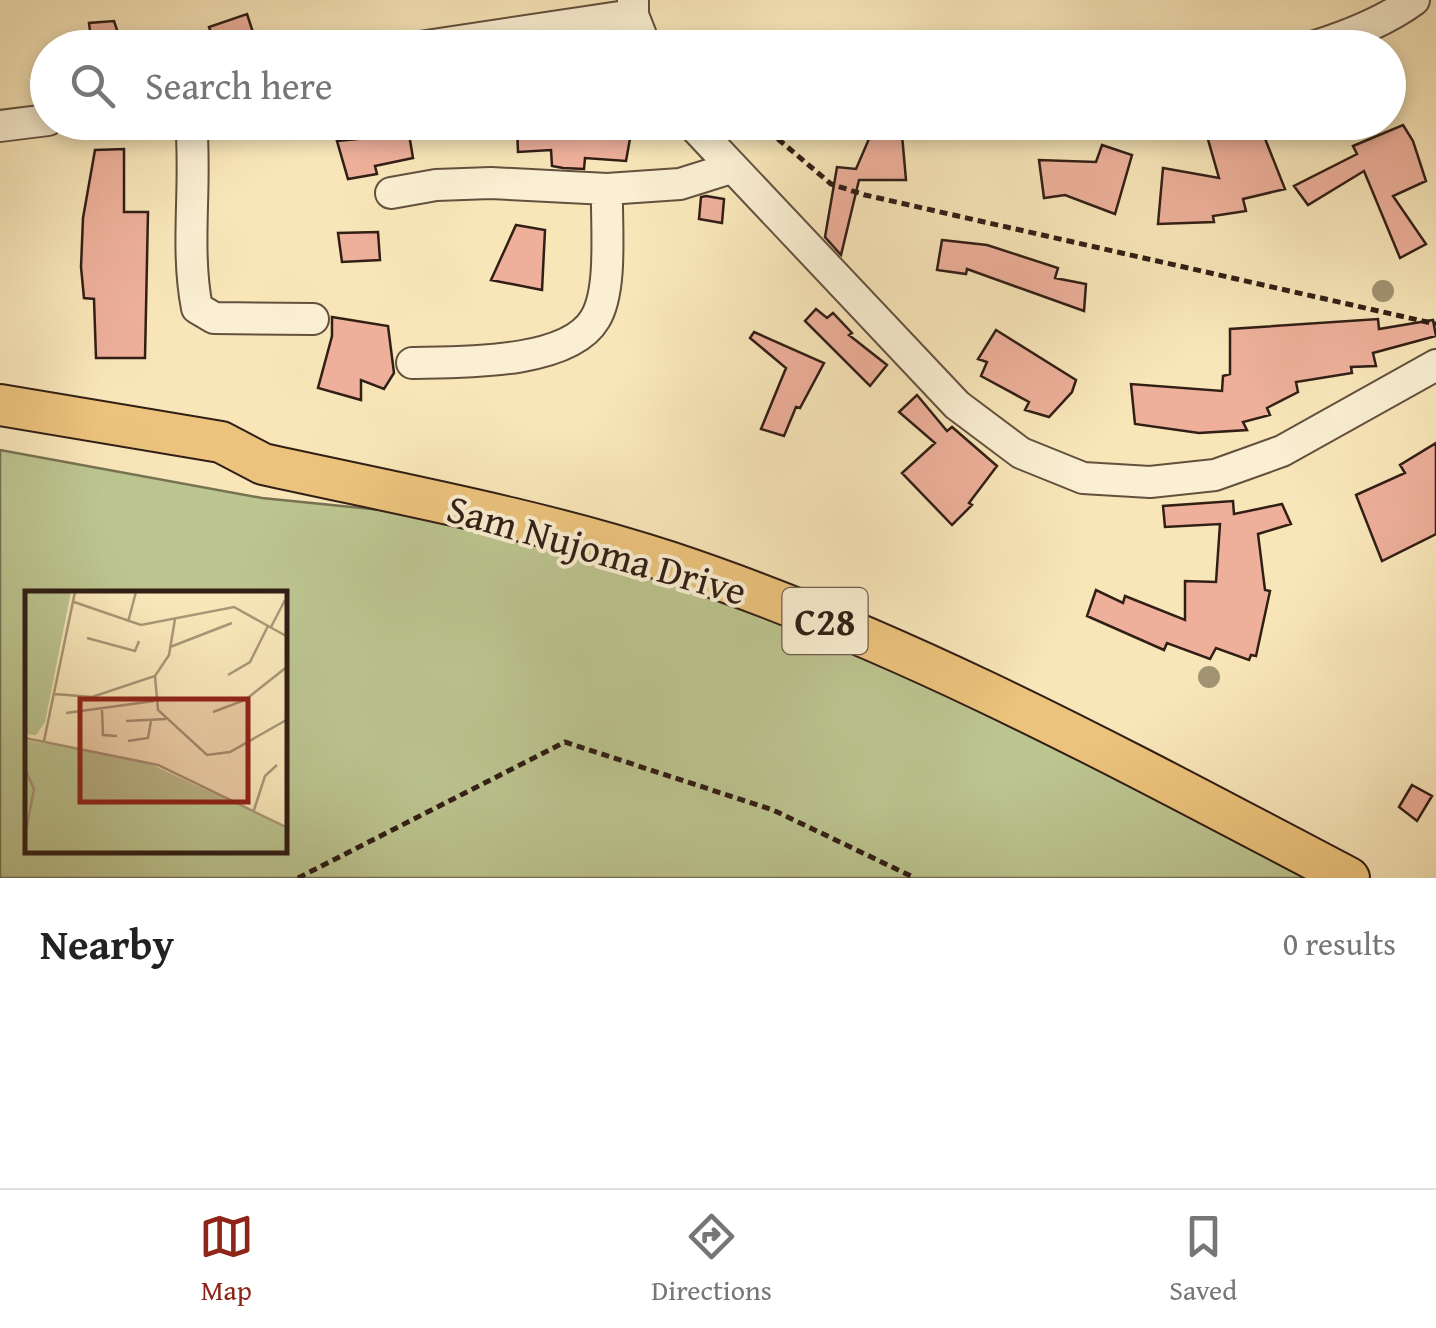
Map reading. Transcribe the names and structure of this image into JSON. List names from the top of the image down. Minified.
{"streets":{"main road":["Sam Nujoma Drive","C28"]},"page":{"search":"Search here","heading":["Nearby","0 results"],"nav":["Map","Directions","Saved"]}}
